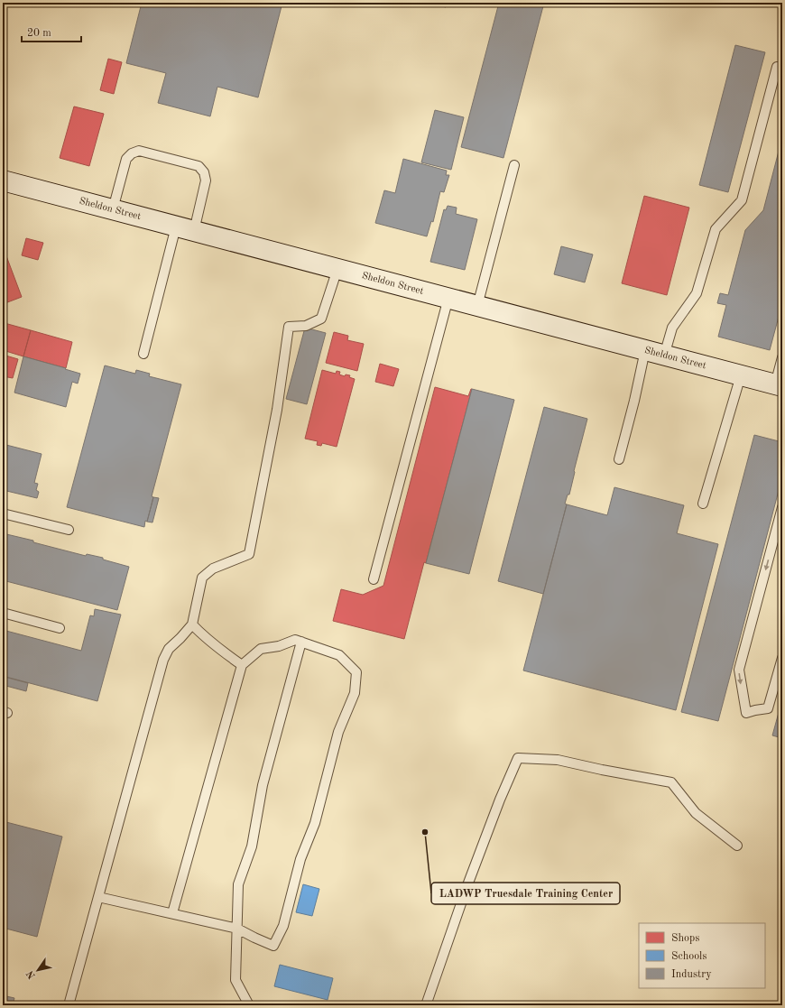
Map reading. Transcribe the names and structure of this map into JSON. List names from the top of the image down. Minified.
{"streets":{"main road":["Sheldon Street"]},"places":["LADWP Truesdale Training Center"],"legend":["Shops","Schools","Industry"],"scale_bar":"20 m","north":"bottom left"}
